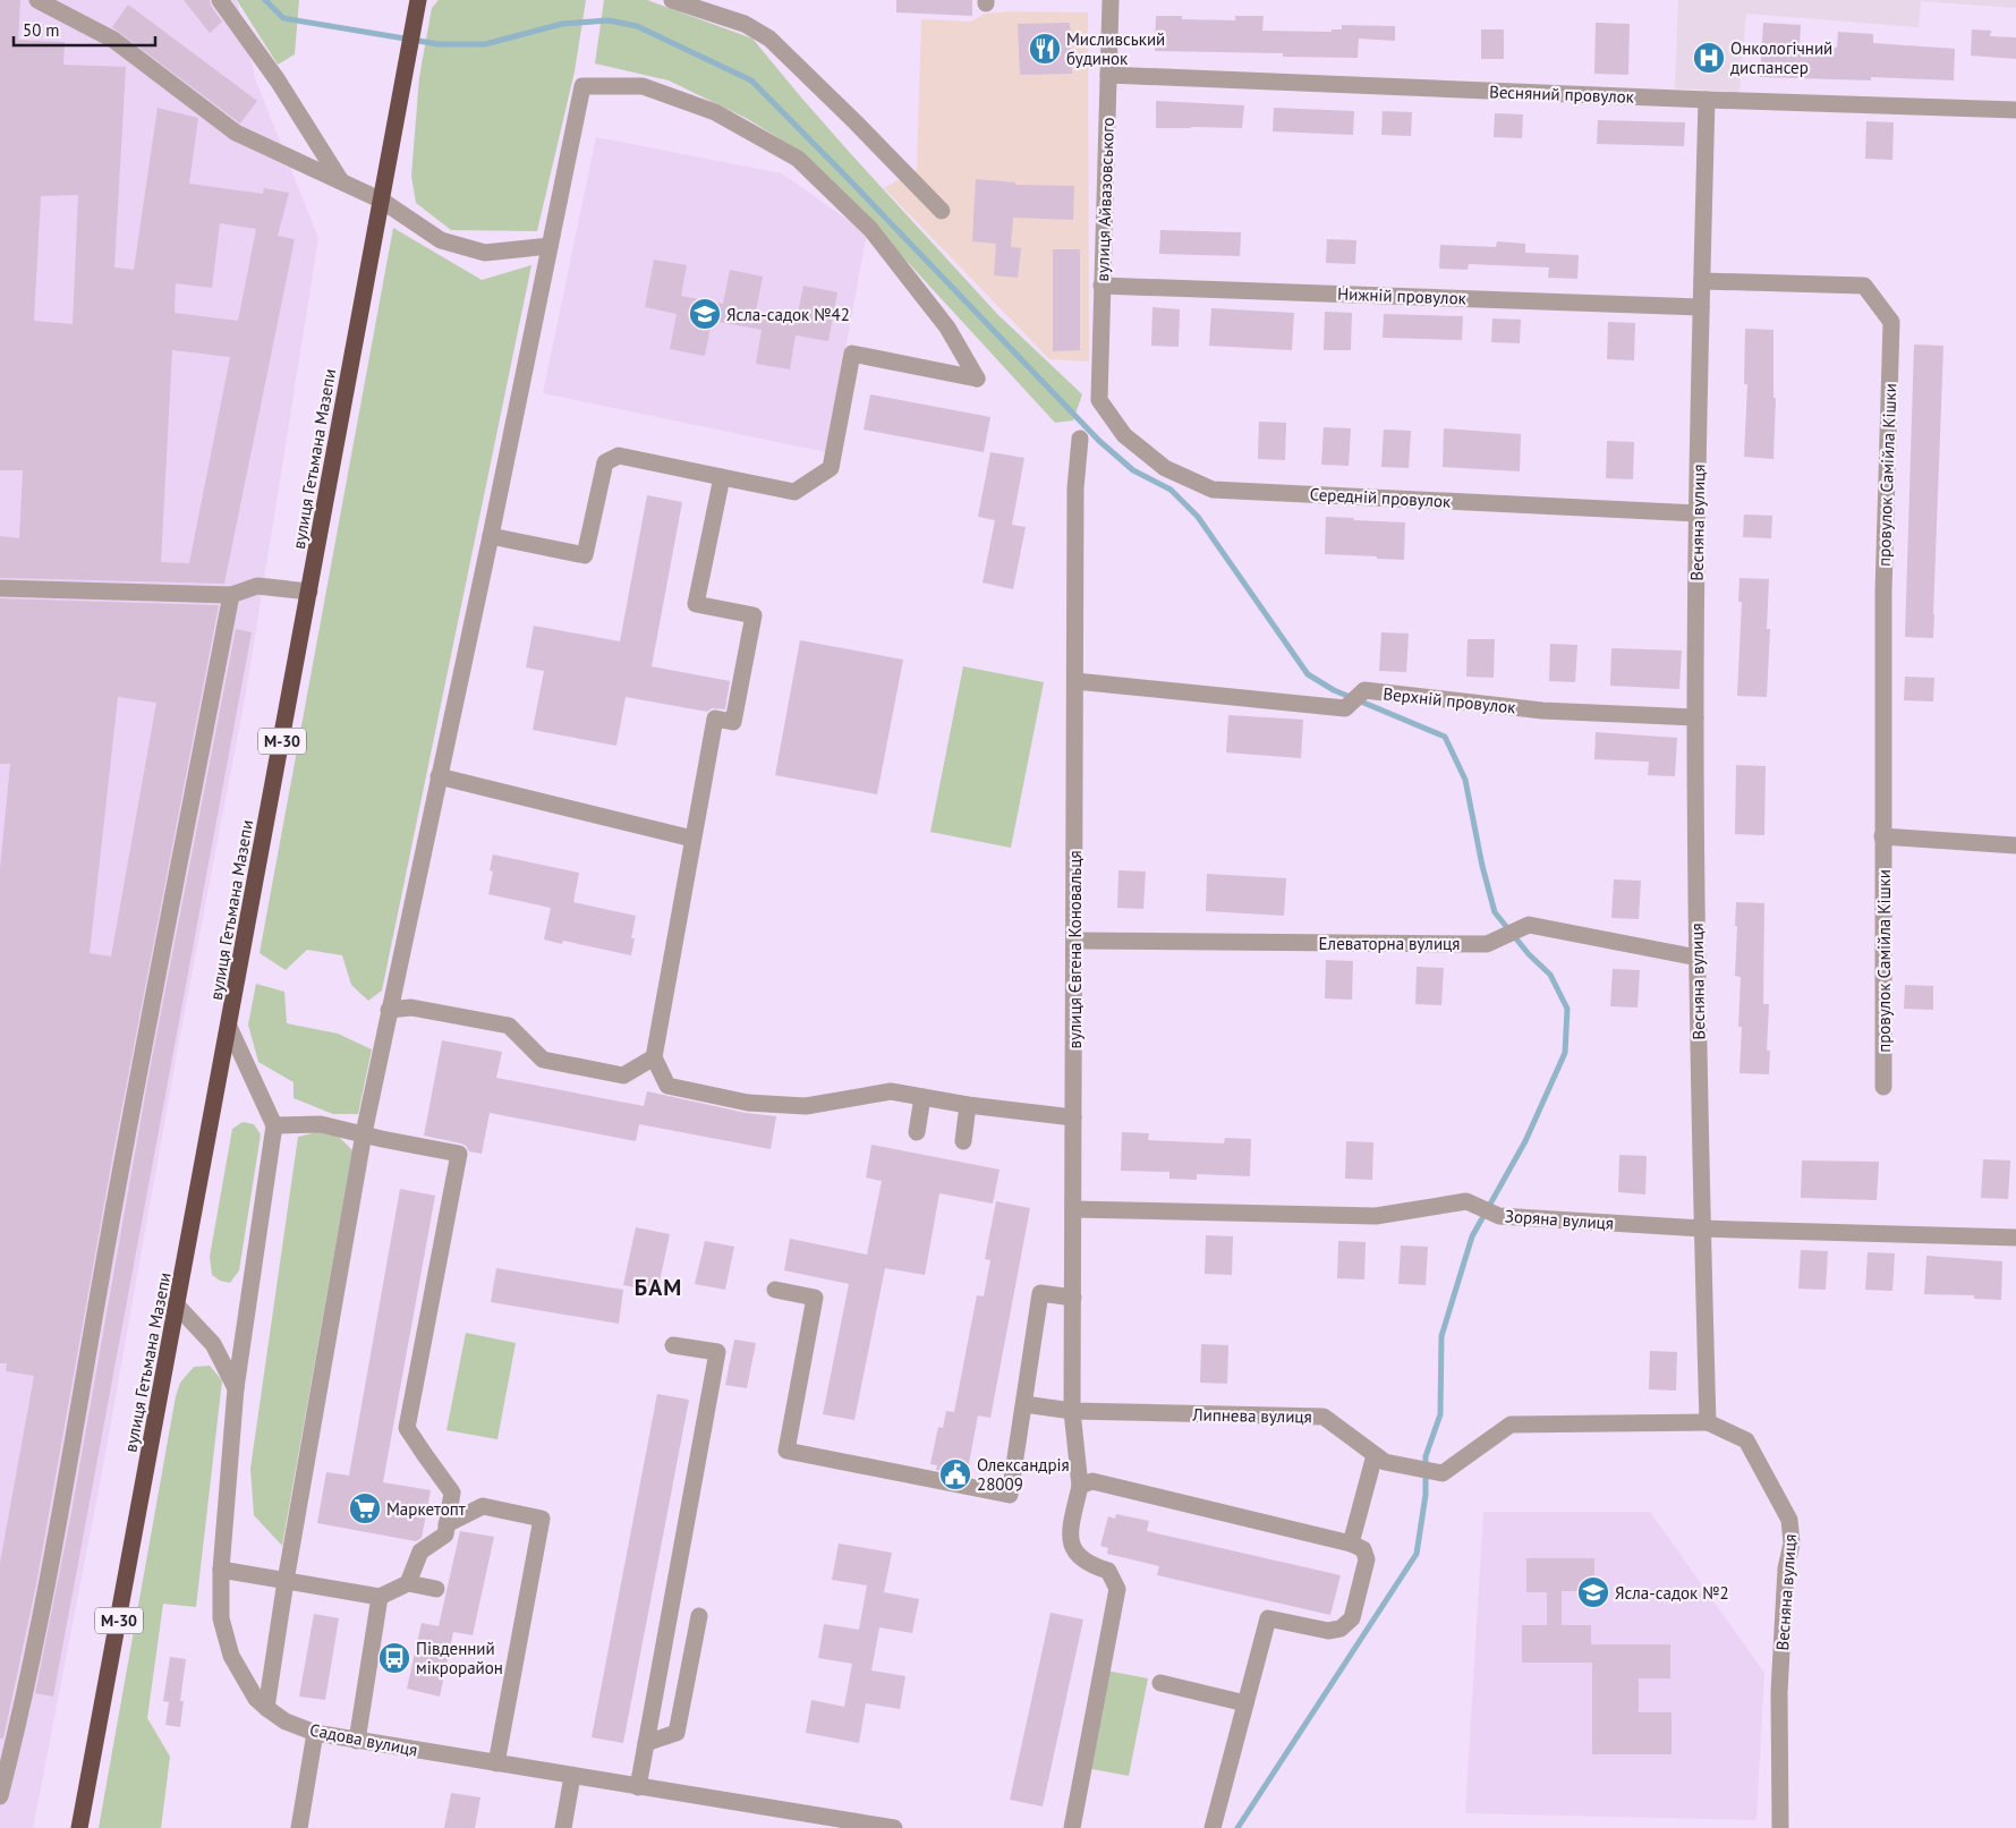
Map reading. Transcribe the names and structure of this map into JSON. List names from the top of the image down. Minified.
{"streets":{"highway":["вулиця Гетьмана Мазепи","М-30"],"street":["Весняний провулок","вулиця Айвазовського","Нижній провулок","провулок Самійла Кішки","Середній провулок","Весняна вулиця","Верхній провулок","Елеваторна вулиця","вулиця Євгена Коновальця","Зоряна вулиця","Липнева вулиця","Садова вулиця"]},"crossings":[["Весняний провулок","вулиця Айвазовського"],["Весняний провулок","Весняна вулиця"],["вулиця Айвазовського","Нижній провулок"],["вулиця Айвазовського","Середній провулок"],["Нижній провулок","Весняна вулиця"],["провулок Самійла Кішки","Весняна вулиця"],["Середній провулок","Весняна вулиця"],["Весняна вулиця","Верхній провулок"],["Весняна вулиця","Елеваторна вулиця"],["Весняна вулиця","Зоряна вулиця"],["Весняна вулиця","Липнева вулиця"],["Верхній провулок","вулиця Євгена Коновальця"],["Елеваторна вулиця","вулиця Євгена Коновальця"],["вулиця Євгена Коновальця","Зоряна вулиця"],["вулиця Євгена Коновальця","Липнева вулиця"]],"districts":["БАМ"],"places":{"restaurant":["Мисливський будинок"],"hospital":["Онкологічний диспансер"],"school or university":["Ясла-садок №42","Ясла-садок №2"],"public building":["Олександрія 28009"],"supermarket":["Маркетопт"],"bus stop":["Південний мікрорайон"]},"scale_bar":"50 m"}
